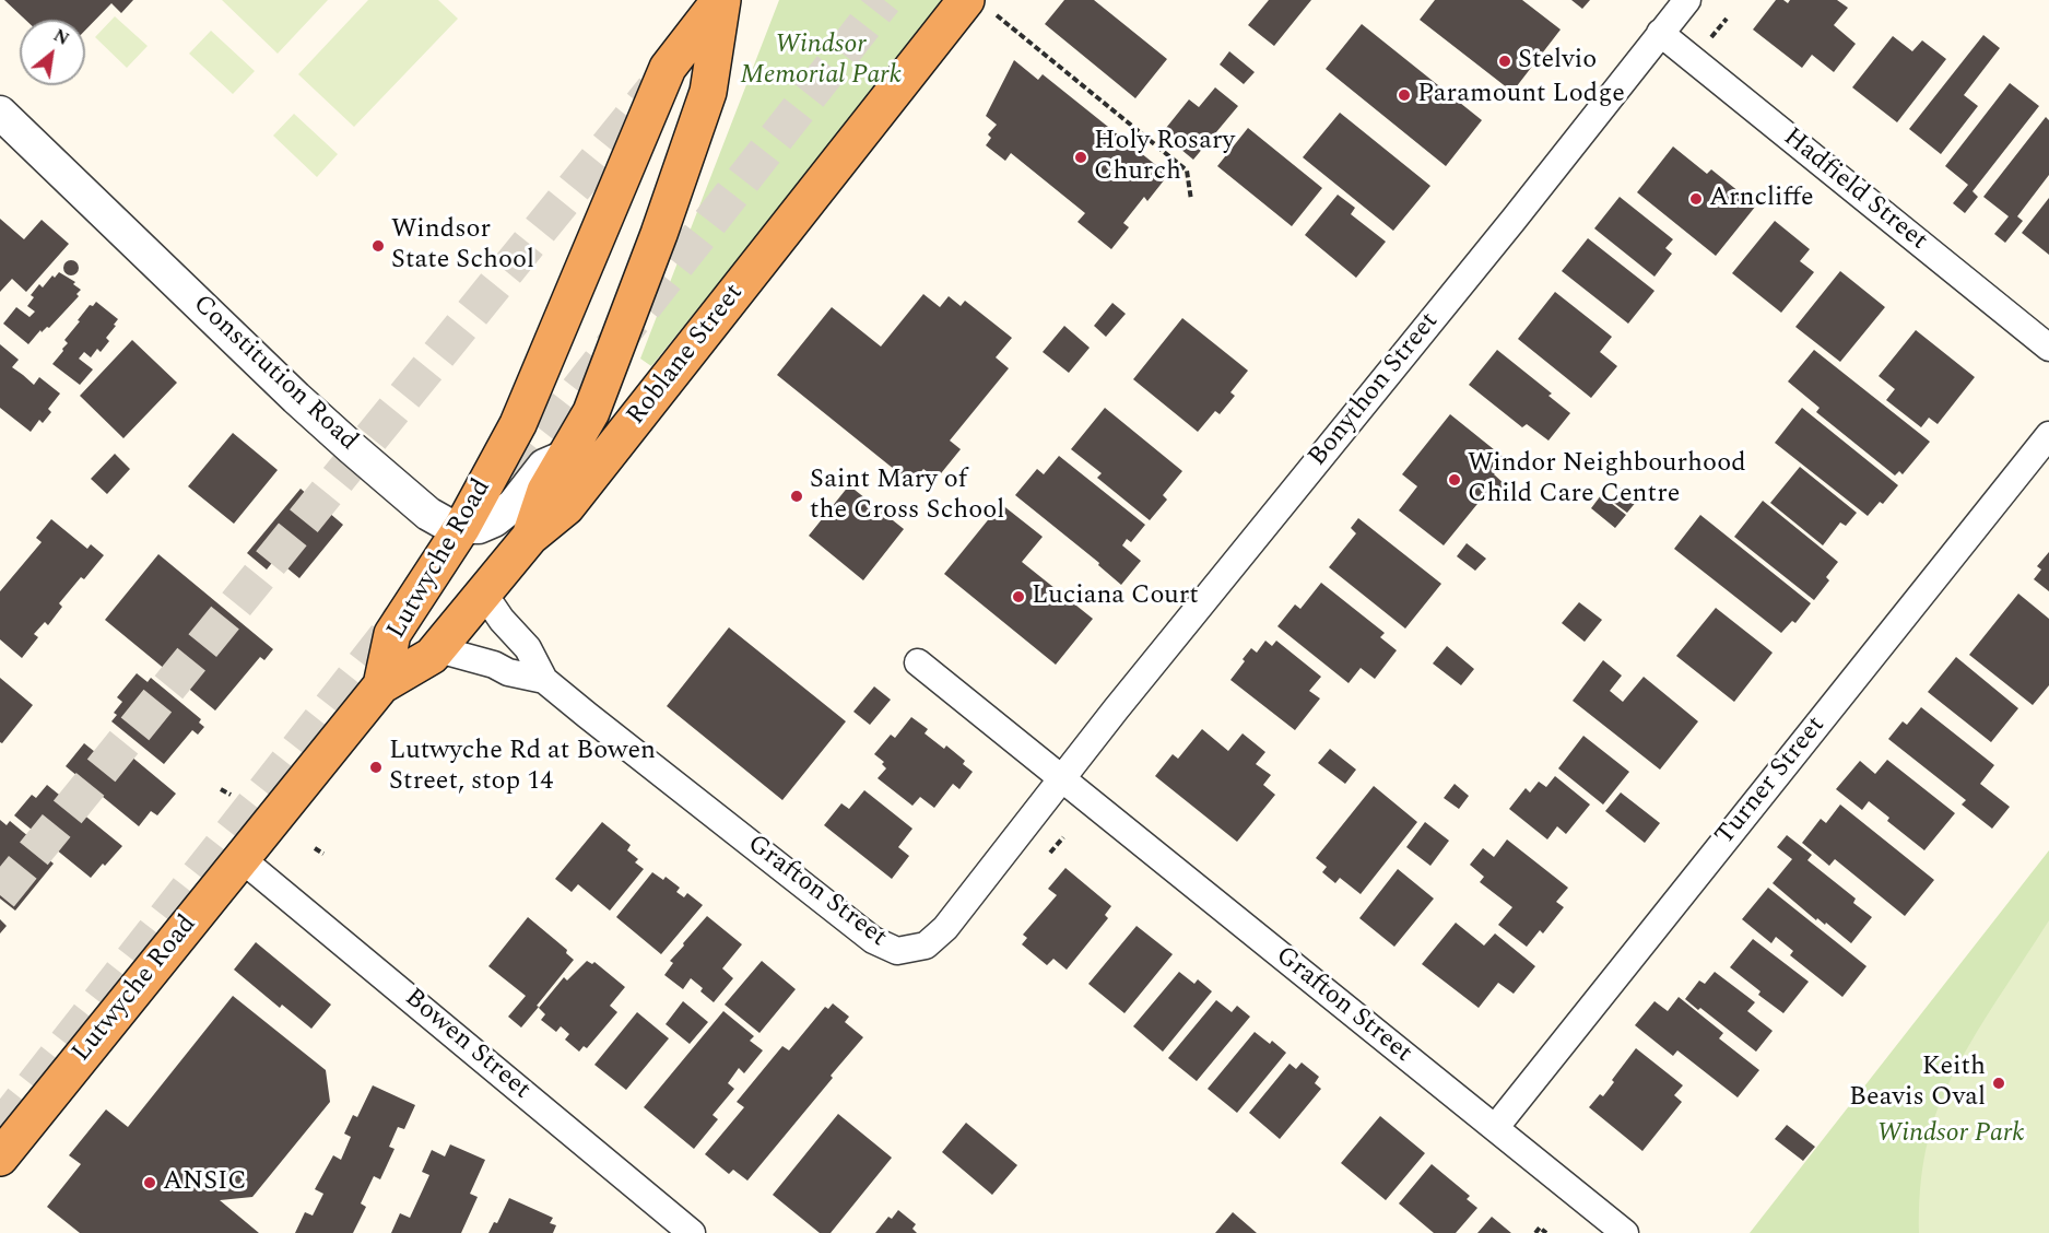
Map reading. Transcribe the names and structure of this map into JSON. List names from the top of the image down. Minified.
{"streets":{"highway":["Roblane Street","Lutwyche Road"],"street":["Hadfield Street","Constitution Road","Bonython Street","Turner Street","Grafton Street","Bowen Street"]},"crossings":[["Hadfield Street","Bonython Street"],["Roblane Street","Lutwyche Road"],["Roblane Street","Grafton Street"],["Constitution Road","Lutwyche Road"],["Bonython Street","Grafton Street"],["Lutwyche Road","Bowen Street"],["Turner Street","Grafton Street"]],"parks":["Windsor Memorial Park","Windsor Park"],"places":["Stelvio","Paramount Lodge","Holy Rosary Church","Arncliffe","Windsor State School","Windor Neighbourhood Child Care Centre","Saint Mary of the Cross School","Luciana Court","Lutwyche Rd at Bowen Street, stop 14","Keith Beavis Oval","ANSIC"],"north":"top right"}
